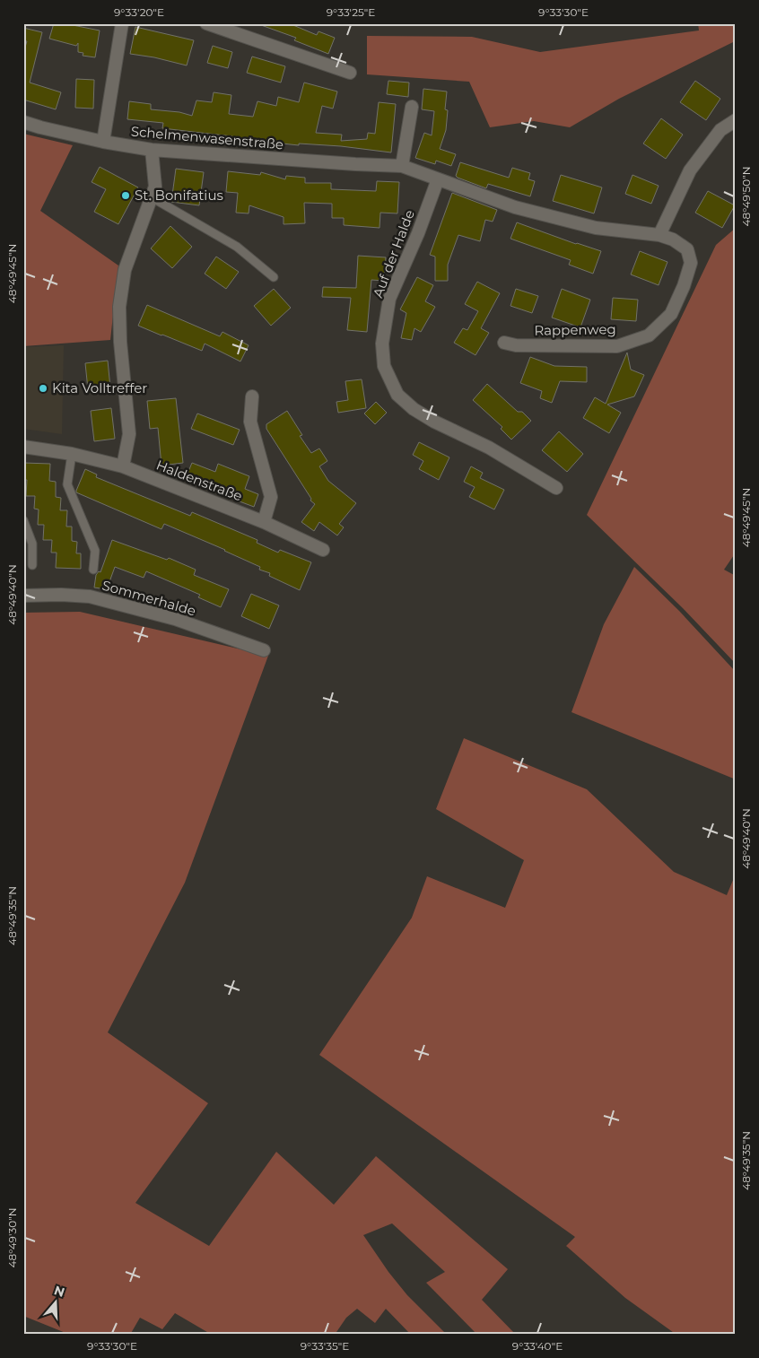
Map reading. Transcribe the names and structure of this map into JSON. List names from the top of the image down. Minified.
{"streets":{"street":["Schelmenwasenstraße","Auf der Halde","Rappenweg","Haldenstraße","Sommerhalde"]},"crossings":[["Schelmenwasenstraße","Auf der Halde"],["Schelmenwasenstraße","Rappenweg"],["Haldenstraße","Sommerhalde"]],"places":["St. Bonifatius","Kita Volltreffer"],"north":"top","coordinates":["9°33'20\"E","9°33'25\"E","9°33'30\"E","48°49'50\"N","48°49'45\"N","48°49'40\"N","48°49'35\"N","48°49'30\"N","9°33'35\"E","9°33'40\"E"]}
